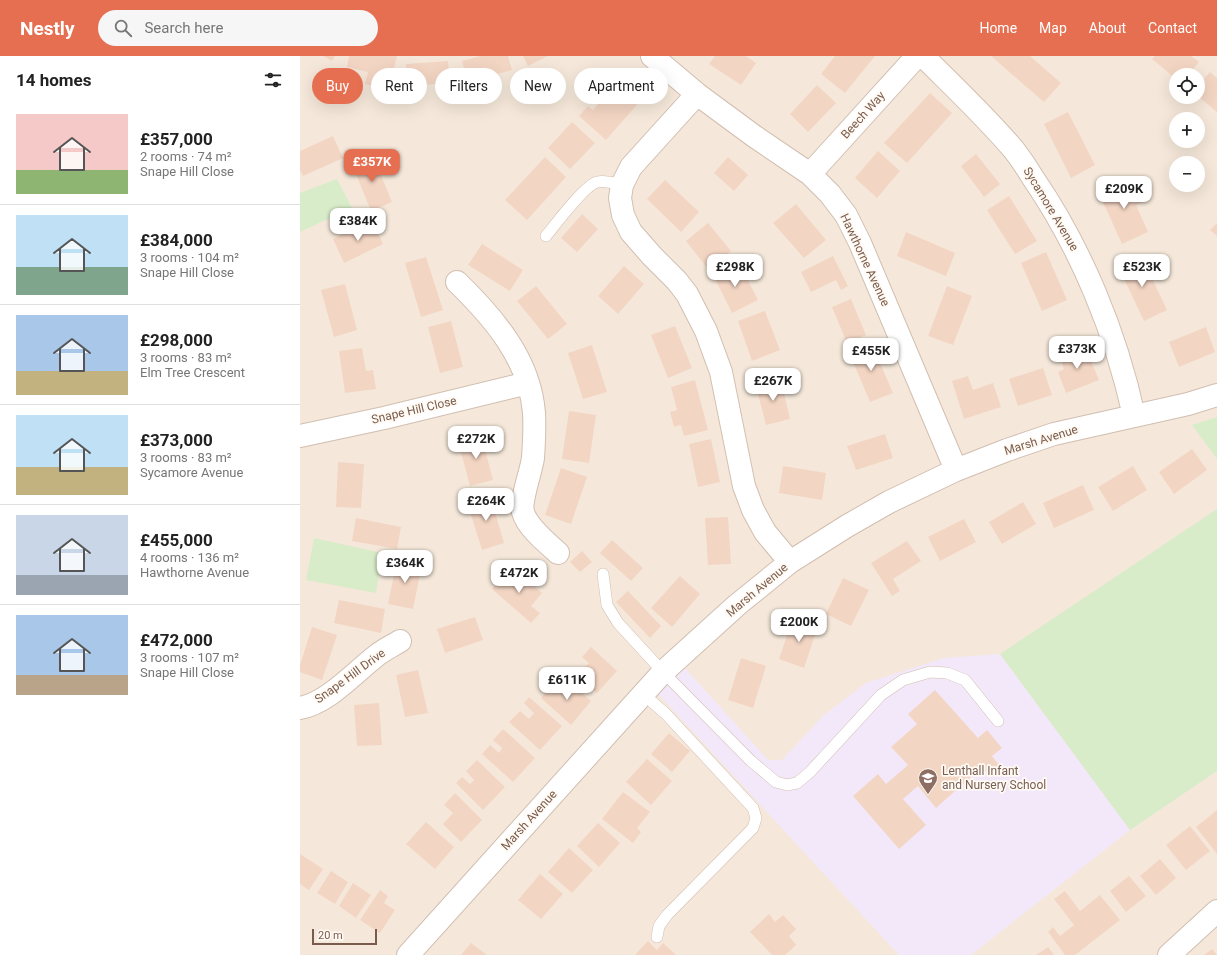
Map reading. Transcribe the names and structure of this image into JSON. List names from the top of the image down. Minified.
{"streets":{"street":["Beech Way","Sycamore Avenue","Hawthorne Avenue","Snape Hill Close","Marsh Avenue","Snape Hill Drive"]},"crossings":[["Beech Way","Hawthorne Avenue"],["Sycamore Avenue","Marsh Avenue"],["Hawthorne Avenue","Marsh Avenue"]],"places":{"school or university":["Lenthall Infant and Nursery School"]},"scale_bar":"20 m","page":{"header":"Nestly","search":"Search here","nav":["Home","Map","About","Contact"],"heading":"14 homes","map_buttons":["+","−"],"chip":["Buy","Rent","Filters","New","Apartment"],"list":[{"name":"£357,000","note":"2 rooms · 74 m² · Snape Hill Close"},{"name":"£384,000","note":"3 rooms · 104 m² · Snape Hill Close"},{"name":"£298,000","note":"3 rooms · 83 m² · Elm Tree Crescent"},{"name":"£373,000","note":"3 rooms · 83 m² · Sycamore Avenue"},{"name":"£455,000","note":"4 rooms · 136 m² · Hawthorne Avenue"},{"name":"£472,000","note":"3 rooms · 107 m² · Snape Hill Close"}],"price":["£357K","£209K","£384K","£298K","£523K","£373K","£455K","£267K","£272K","£264K","£364K","£472K","£200K","£611K"],"scale":"20 m"}}
